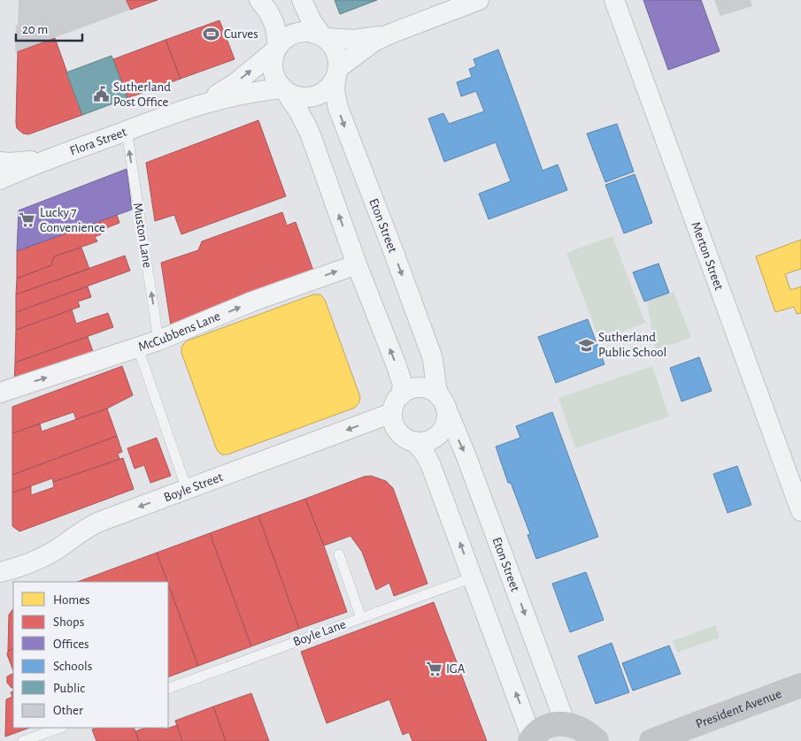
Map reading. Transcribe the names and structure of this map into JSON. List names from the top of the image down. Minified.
{"streets":{"street":["Flora Street","Eton Street","Merton Street","McCubbens Lane","Boyle Street","President Avenue"],"lane":["Muston Lane","Boyle Lane"]},"crossings":[["Flora Street","Eton Street"],["Flora Street","Muston Lane"],["Eton Street","Boyle Street"],["Muston Lane","McCubbens Lane"]],"one_way":["Muston Lane","McCubbens Lane","Boyle Street"],"places":{"sports":["Curves"],"public building":["Sutherland Post Office"],"supermarket":["Lucky 7 Convenience","IGA"],"school or university":["Sutherland Public School"]},"legend":["Homes","Shops","Offices","Schools","Public","Other"],"scale_bar":"20 m"}
